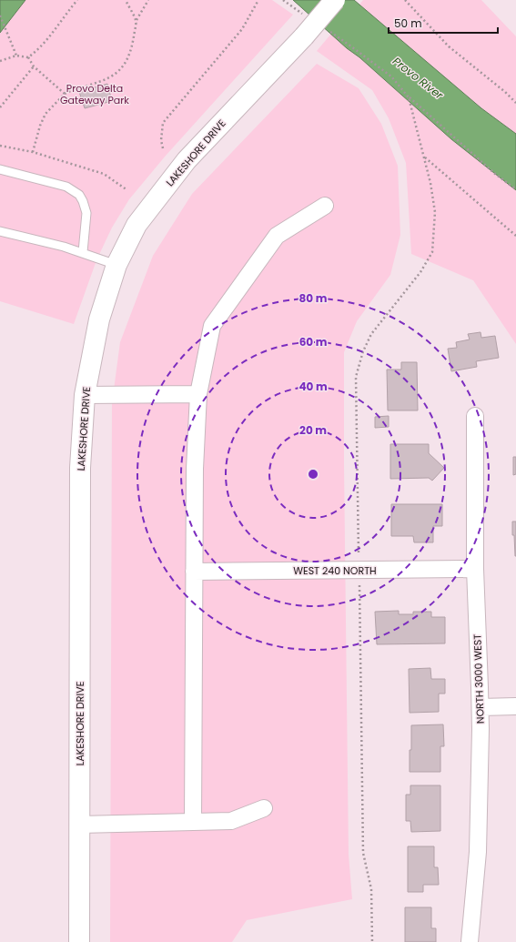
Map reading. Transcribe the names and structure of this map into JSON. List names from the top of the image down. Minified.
{"streets":{"street":["LAKESHORE DRIVE","WEST 240 NORTH","NORTH 3000 WEST"]},"crossings":[["WEST 240 NORTH","NORTH 3000 WEST"]],"water":["Provo River"],"parks":["Provo Delta Gateway Park"],"scale_bar":"50 m","rings":["80 m","60 m","40 m","20 m"]}
